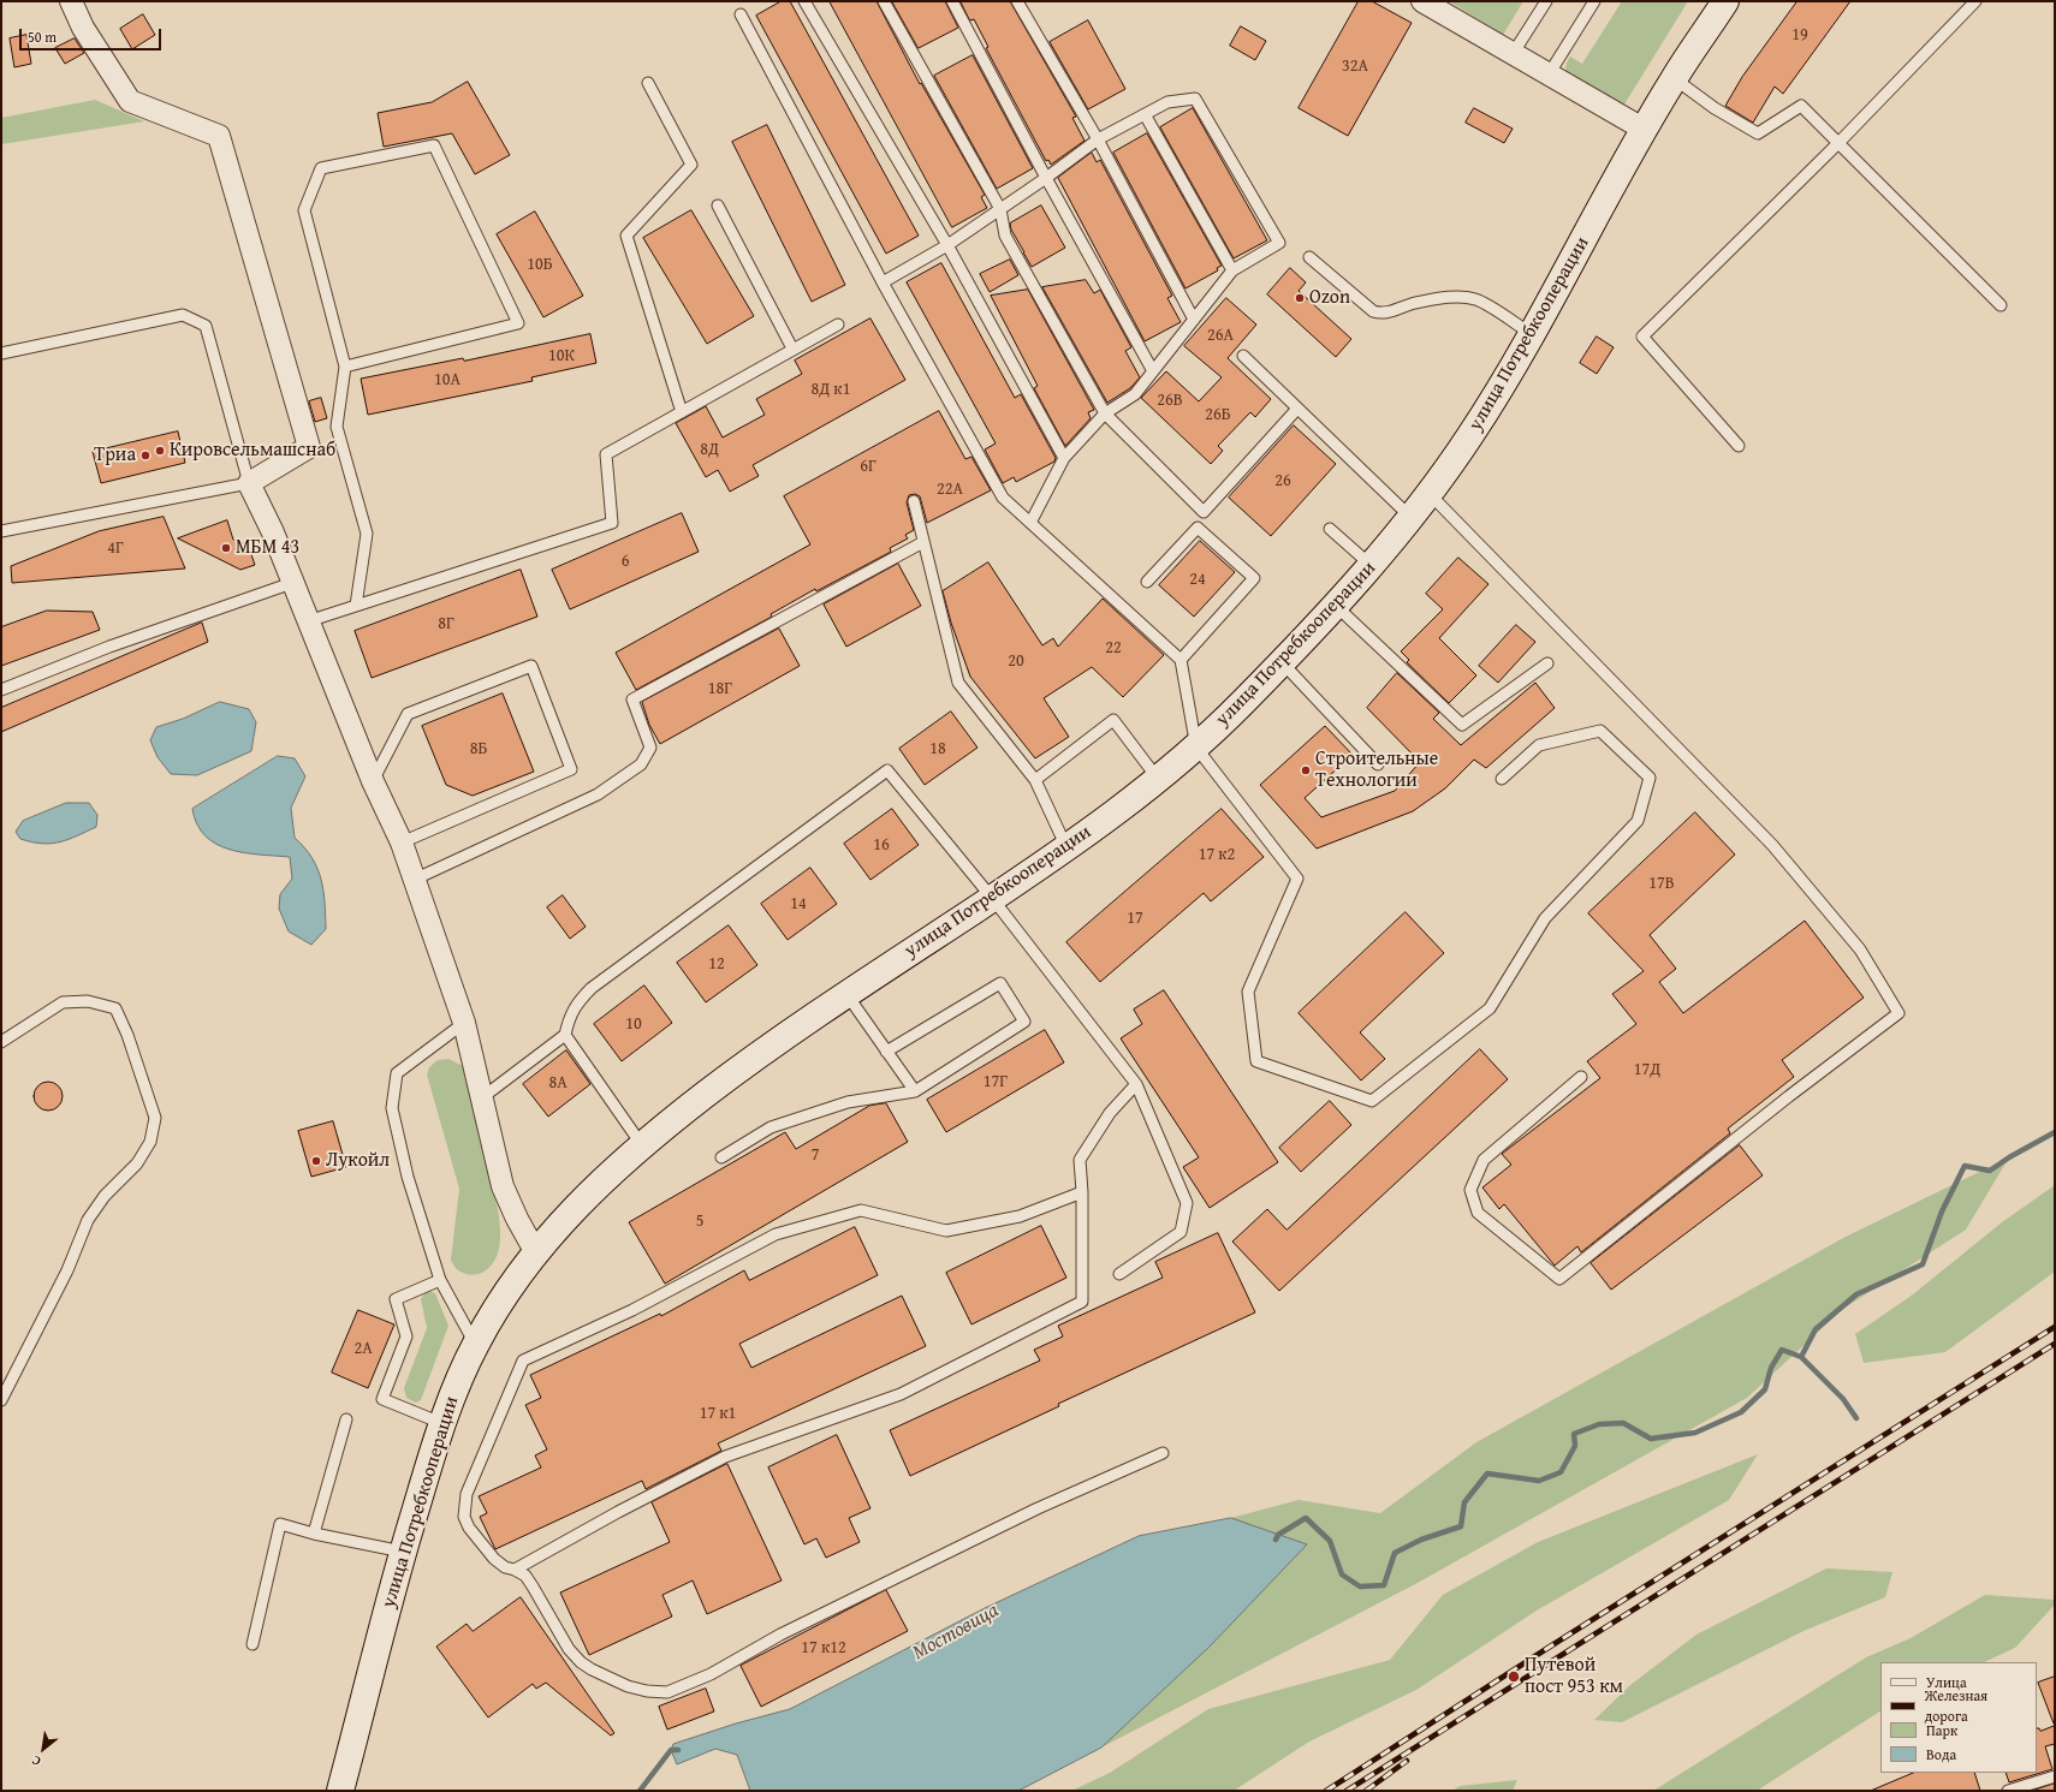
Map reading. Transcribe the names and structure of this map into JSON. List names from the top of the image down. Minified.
{"streets":{"main road":["улица Потребкооперации"]},"water":["Мостовица"],"places":["Ozon","Кировсельмашснаб","Триа","МБМ 43","Строительные Технологии","Лукойл","Путевой пост 953 км"],"house_numbers":["19","32А","10Б","26А","10К","10А","8Д к1","26В","26Б","8Д","6Г","26","22А","4Г","6","24","8Г","22","20","18Г","8Б","18","16","17 к2","17В","14","17","12","10","17Д","17Г","8А","7","5","2А","17 к1","17 к12"],"legend":["Улица","Железная дорога","Парк","Вода"],"scale_bar":"50 m","north":"bottom left"}
